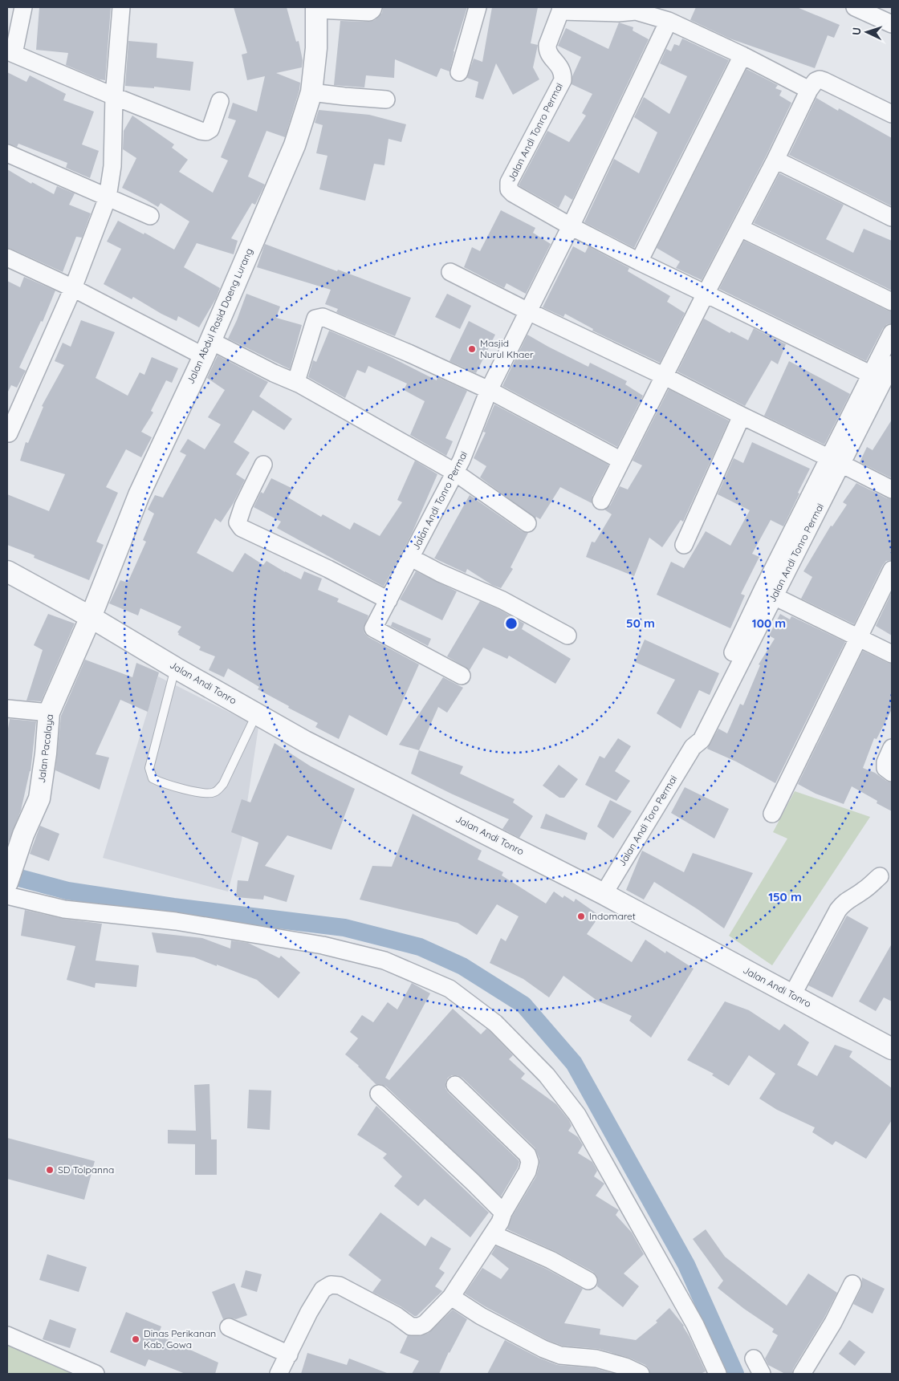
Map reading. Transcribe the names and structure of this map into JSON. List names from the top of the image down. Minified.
{"streets":{"street":["Jalan Andi Tonro Permai","Jalan Abdul Rasid Daeng Lurang","Jalan Andi Tonro","Jalan Pacalaya","Jalan Andi Toro Permai"]},"crossings":[["Jalan Andi Tonro Permai","Jalan Andi Toro Permai"],["Jalan Abdul Rasid Daeng Lurang","Jalan Andi Tonro"],["Jalan Abdul Rasid Daeng Lurang","Jalan Pacalaya"],["Jalan Andi Tonro","Jalan Pacalaya"],["Jalan Andi Tonro","Jalan Andi Toro Permai"]],"places":["Masjid Nurul Khaer","Indomaret","SD Tolpanna","Dinas Perikanan Kab. Gowa"],"north":"left","rings":["50 m","100 m","150 m"]}
